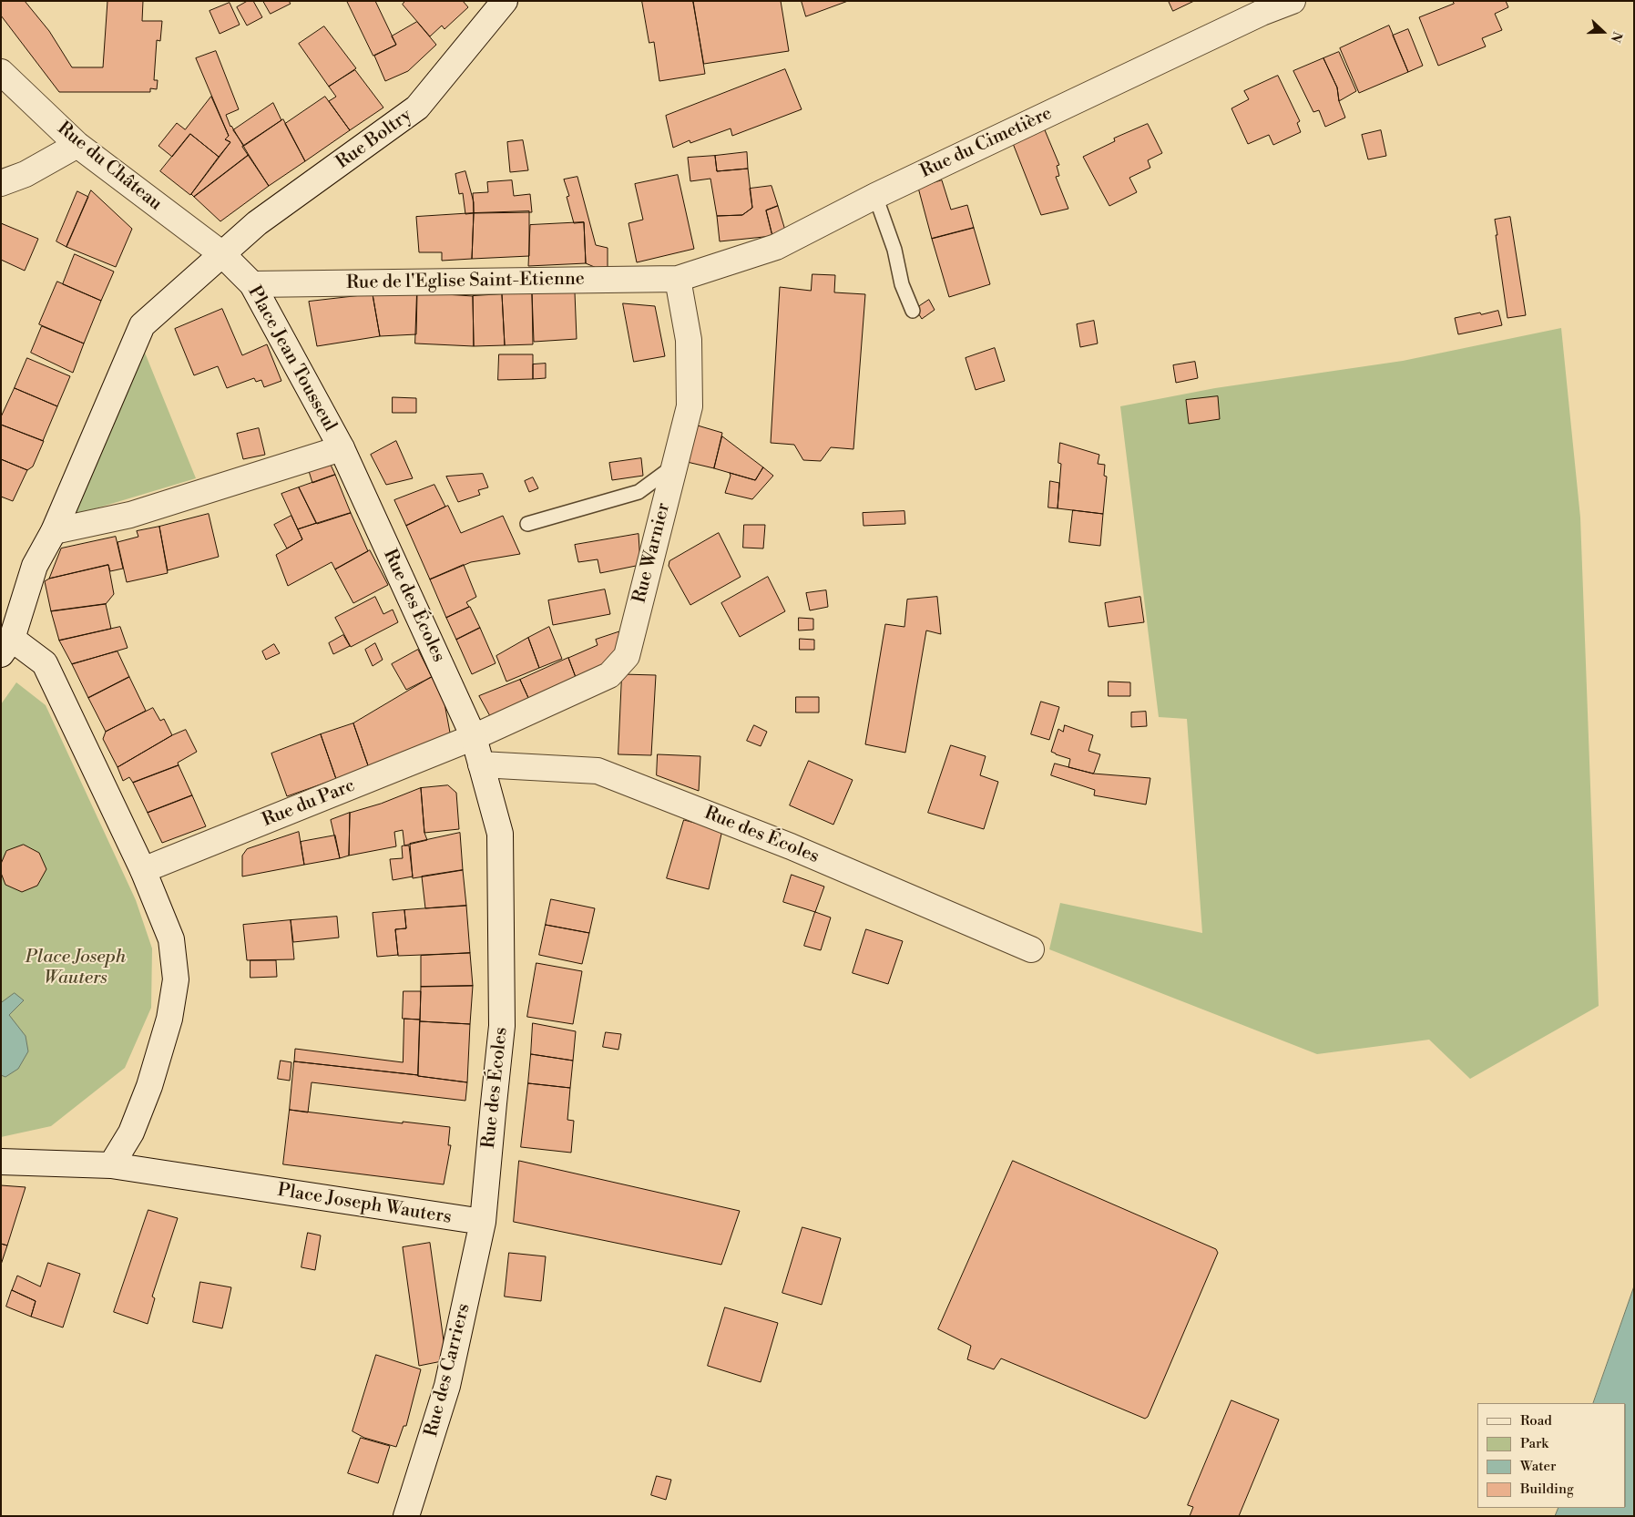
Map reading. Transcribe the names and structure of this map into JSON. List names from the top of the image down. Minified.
{"streets":{"street":["Rue Boltry","Rue du Cimetière","Rue du Château","Rue de l'Eglise Saint-Etienne","Place Jean Tousseul","Rue Warnier","Rue des Écoles","Rue du Parc","Place Joseph Wauters","Rue des Carriers"]},"crossings":[["Rue Boltry","Rue du Château"],["Rue Boltry","Place Jean Tousseul"],["Rue du Cimetière","Rue de l'Eglise Saint-Etienne"],["Rue du Cimetière","Rue Warnier"],["Rue du Château","Place Jean Tousseul"],["Rue de l'Eglise Saint-Etienne","Place Jean Tousseul"],["Rue de l'Eglise Saint-Etienne","Rue Warnier"],["Place Jean Tousseul","Rue des Écoles"],["Rue Warnier","Rue des Écoles"],["Rue Warnier","Rue du Parc"],["Rue des Écoles","Rue du Parc"],["Rue des Écoles","Place Joseph Wauters"],["Rue des Écoles","Rue des Carriers"],["Place Joseph Wauters","Rue des Carriers"]],"parks":["Place Joseph Wauters"],"legend":["Road","Park","Water","Building"],"north":"right"}
